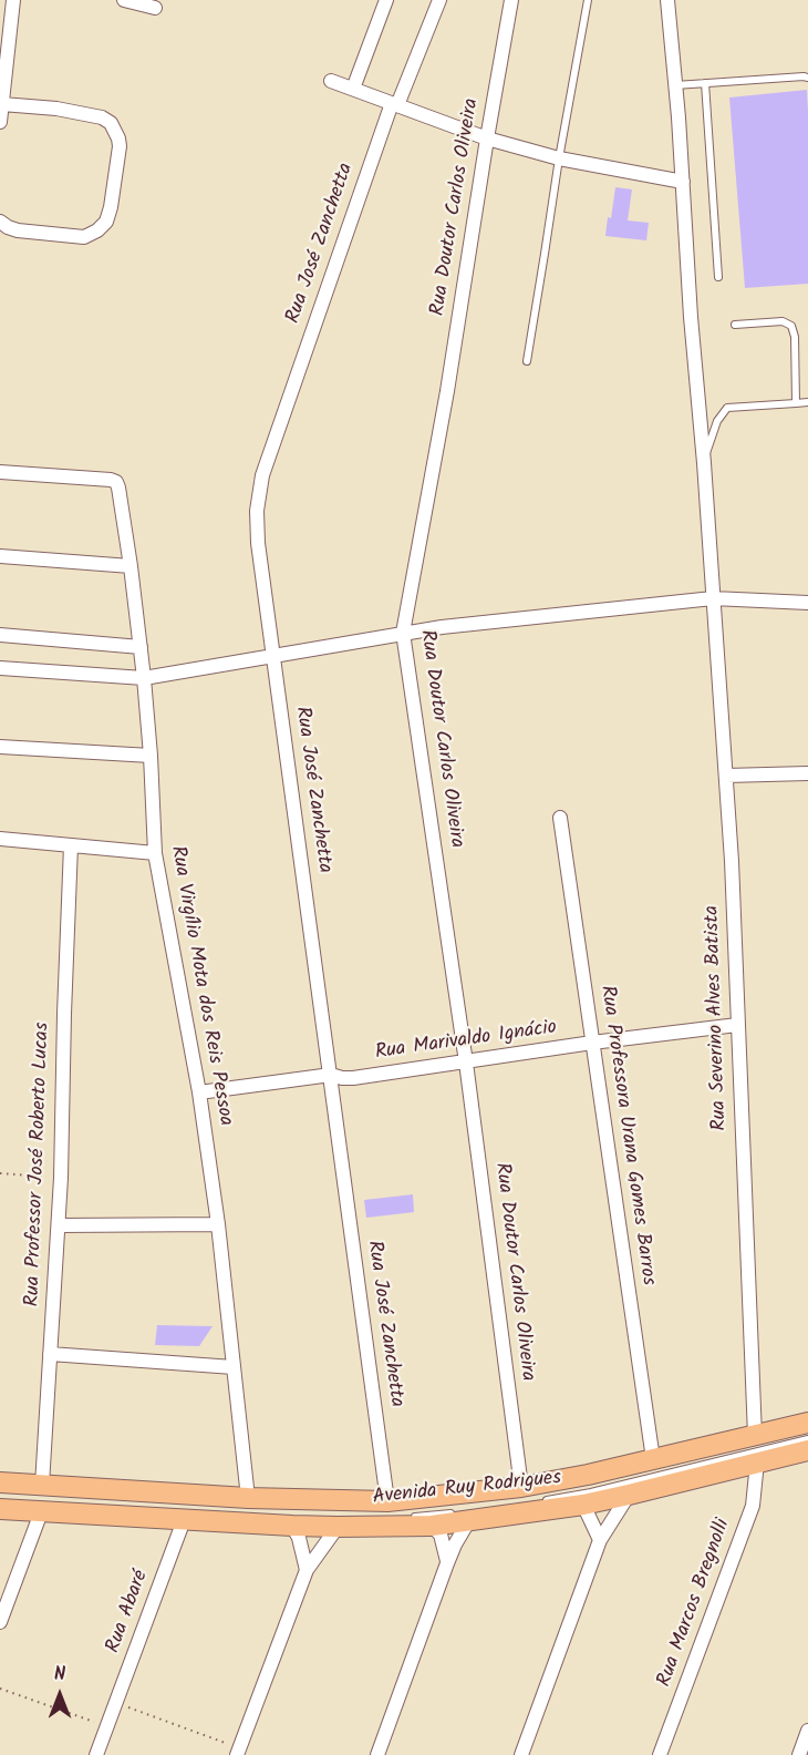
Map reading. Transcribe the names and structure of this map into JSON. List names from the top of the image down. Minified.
{"streets":{"main road":["Avenida Ruy Rodrigues"],"street":["Rua Doutor Carlos Oliveira","Rua José Zanchetta","Rua Virgílio Mota dos Reis Pessoa","Rua Severino Alves Batista","Rua Marivaldo Ignácio","Rua Professora Urana Gomes Barros","Rua Professor José Roberto Lucas","Rua Marcos Bregnolli","Rua Abaré"]},"crossings":[["Rua Doutor Carlos Oliveira","Rua Marivaldo Ignácio"],["Rua Doutor Carlos Oliveira","Avenida Ruy Rodrigues"],["Rua José Zanchetta","Rua Marivaldo Ignácio"],["Rua José Zanchetta","Avenida Ruy Rodrigues"],["Rua Virgílio Mota dos Reis Pessoa","Rua Marivaldo Ignácio"],["Rua Virgílio Mota dos Reis Pessoa","Avenida Ruy Rodrigues"],["Rua Severino Alves Batista","Rua Marivaldo Ignácio"],["Rua Severino Alves Batista","Avenida Ruy Rodrigues"],["Rua Severino Alves Batista","Rua Marcos Bregnolli"],["Rua Marivaldo Ignácio","Rua Professora Urana Gomes Barros"],["Rua Professora Urana Gomes Barros","Avenida Ruy Rodrigues"],["Rua Professor José Roberto Lucas","Avenida Ruy Rodrigues"],["Avenida Ruy Rodrigues","Rua Marcos Bregnolli"],["Avenida Ruy Rodrigues","Rua Abaré"]],"north":"top"}
